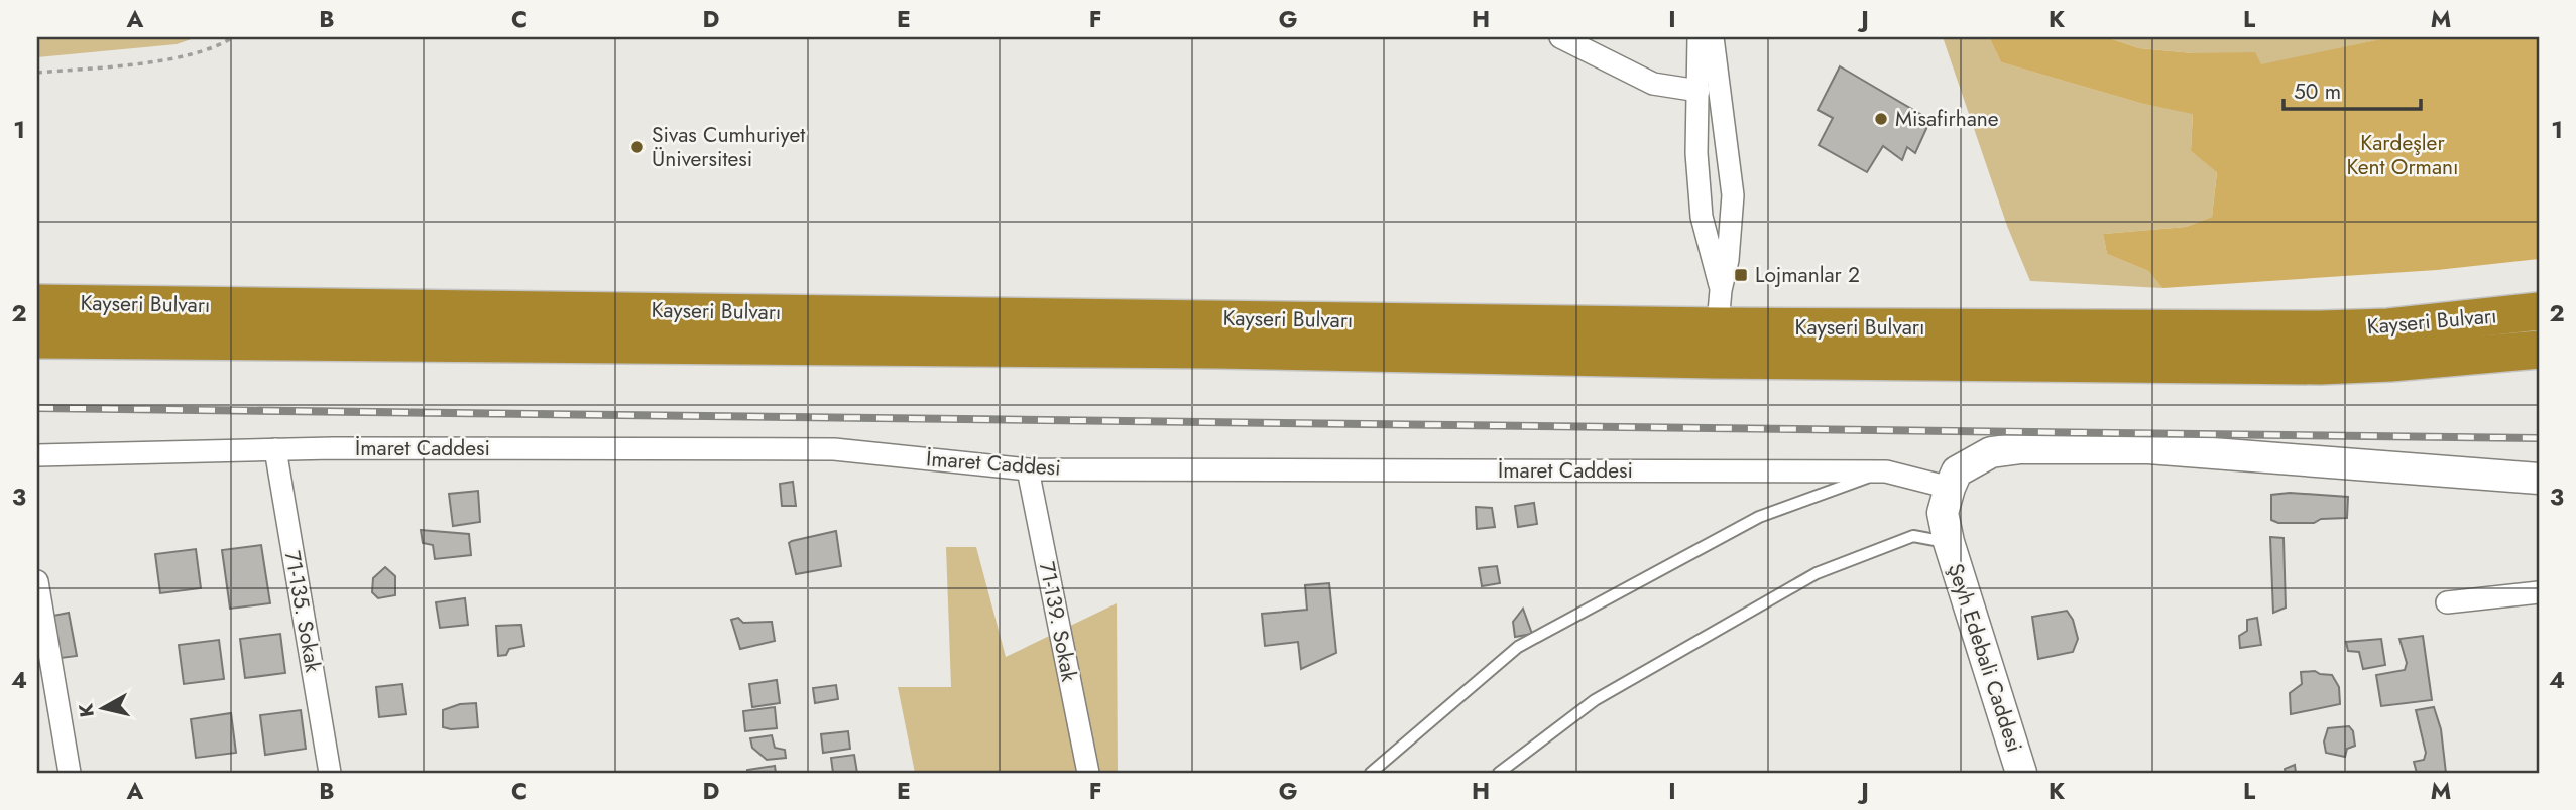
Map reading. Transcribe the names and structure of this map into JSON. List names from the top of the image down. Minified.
{"streets":{"highway":["Kayseri Bulvarı"],"street":["İmaret Caddesi","71-135. Sokak","71-139. Sokak","Şeyh Edebali Caddesi"]},"crossings":[["İmaret Caddesi","71-135. Sokak"],["İmaret Caddesi","71-139. Sokak"],["İmaret Caddesi","Şeyh Edebali Caddesi"]],"parks":["Kardeşler Kent Ormanı"],"places":{"other":["Misafirhane","Sivas Cumhuriyet Üniversitesi"],"transit":["Lojmanlar 2"]},"scale_bar":"50 m","north":"left","grid":{"columns":["A","B","C","D","E","F","G","H","I","J","K","L","M"],"rows":["1","2","3","4"]}}
